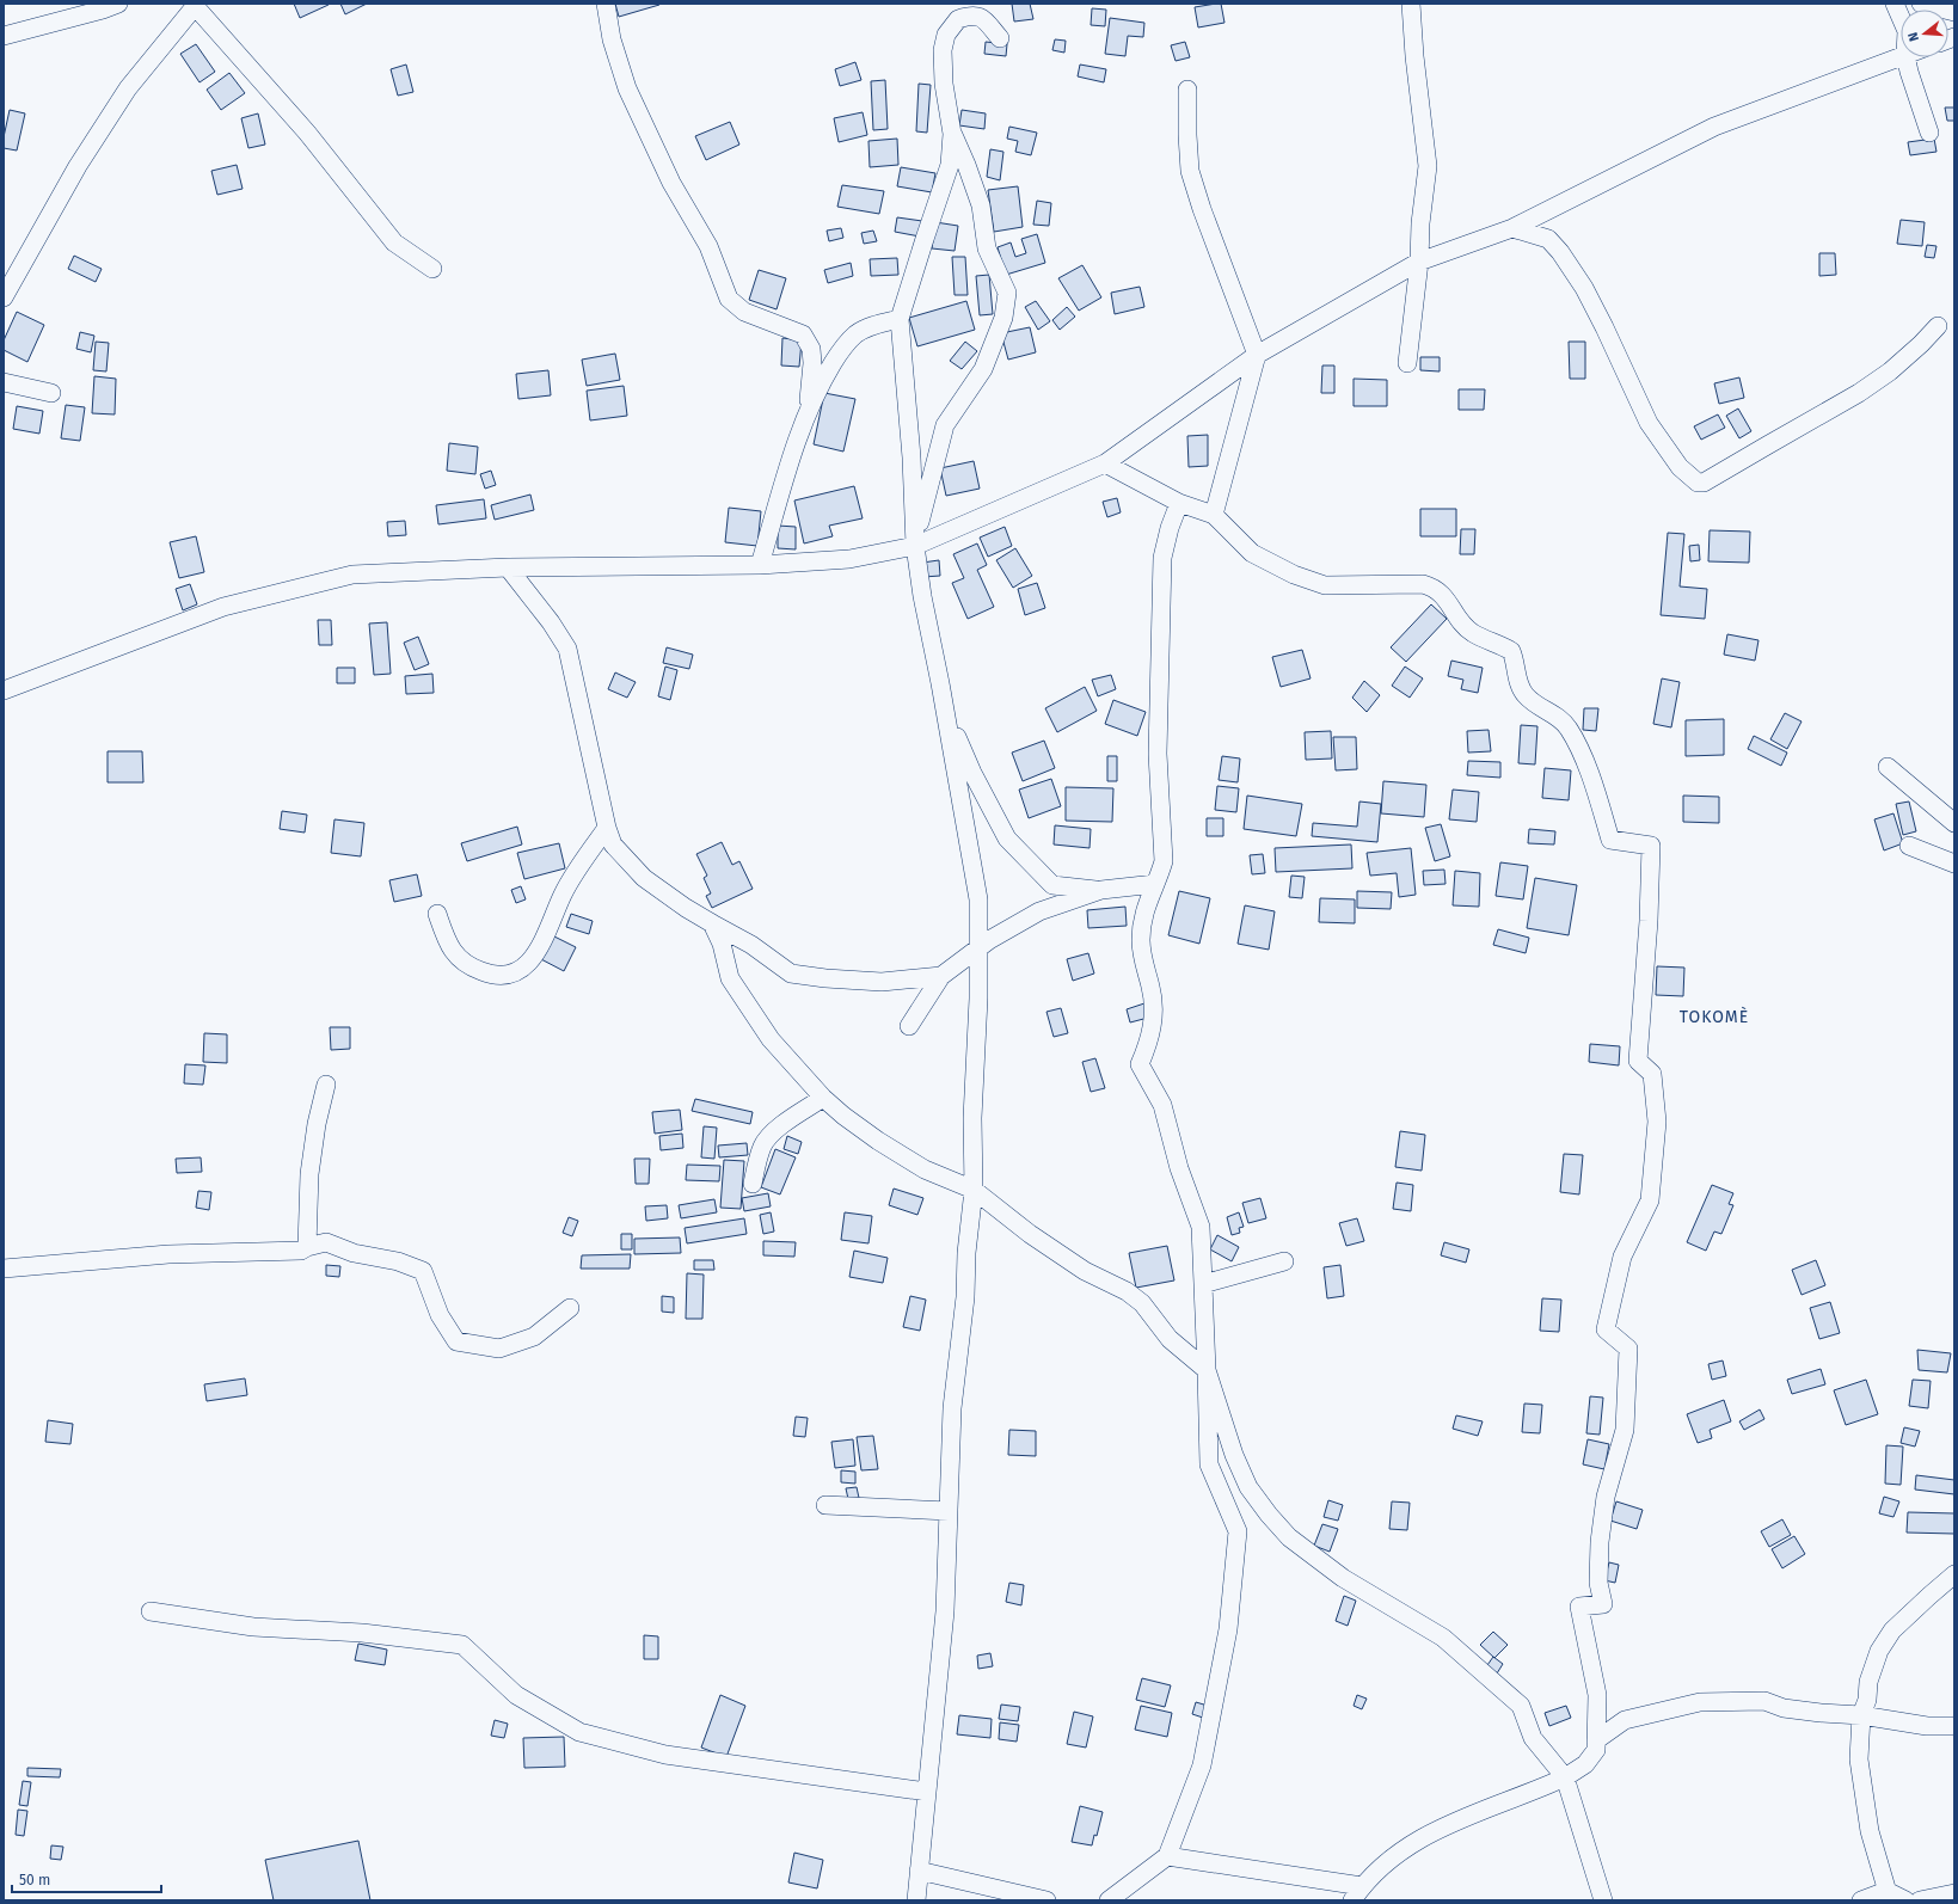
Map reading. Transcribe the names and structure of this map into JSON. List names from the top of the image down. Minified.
{"districts":["TOKOMÈ"],"scale_bar":"50 m","north":"left"}
